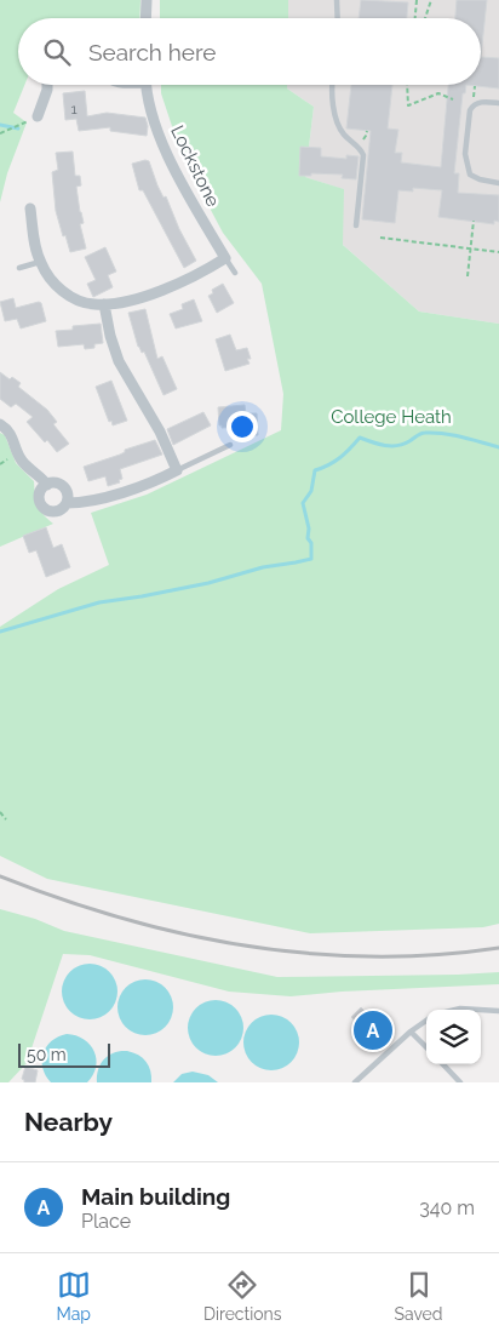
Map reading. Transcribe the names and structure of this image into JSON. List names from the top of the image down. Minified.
{"streets":{"street":["Lockstone"]},"parks":["College Heath"],"house_numbers":["1"],"scale_bar":"50 m","page":{"search":"Search here","pins":"A","scale":"50 m","heading":"Nearby","list":[{"mark":"A","name":"Main building","note":"Place","value":"340 m"}],"nav":["Map","Directions","Saved"]}}
